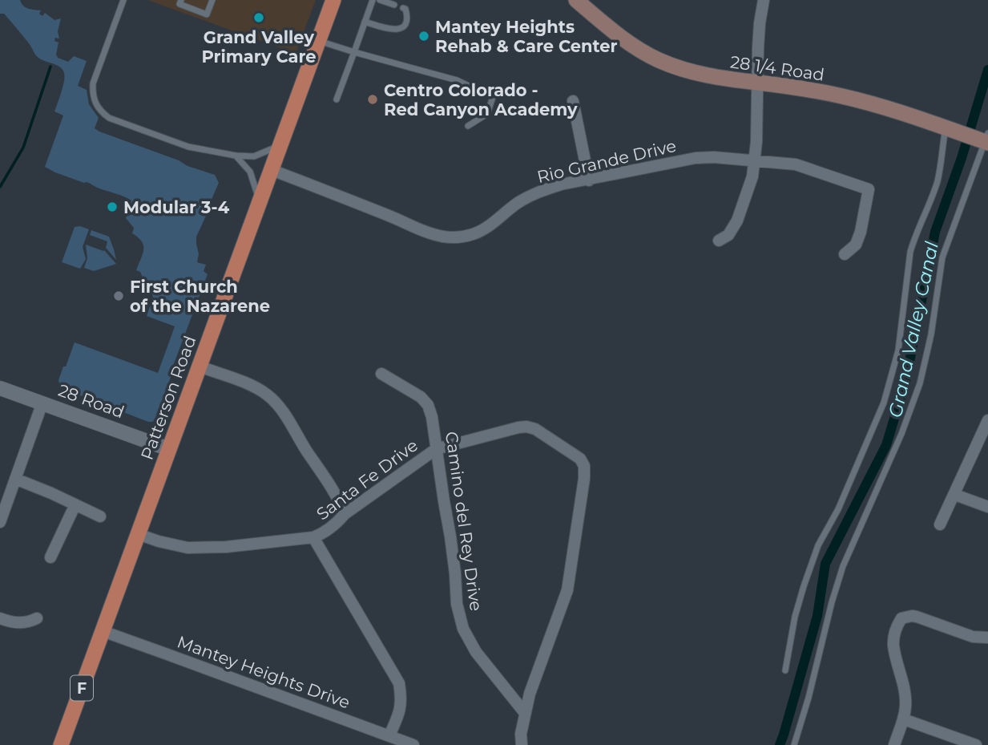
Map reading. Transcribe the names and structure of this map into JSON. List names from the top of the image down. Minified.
{"streets":{"main road":["28 1/4 Road","Patterson Road","F"],"street":["Rio Grande Drive","28 Road","Santa Fe Drive","Camino del Rey Drive","Mantey Heights Drive"]},"crossings":[["Rio Grande Drive","Patterson Road"],["Patterson Road","28 Road"],["Patterson Road","Santa Fe Drive"],["Patterson Road","Mantey Heights Drive"],["Santa Fe Drive","Camino del Rey Drive"]],"water":["Grand Valley Canal"],"places":["Grand Valley Primary Care","Mantey Heights Rehab & Care Center","Centro Colorado - Red Canyon Academy","Modular 3-4","First Church of the Nazarene"]}
